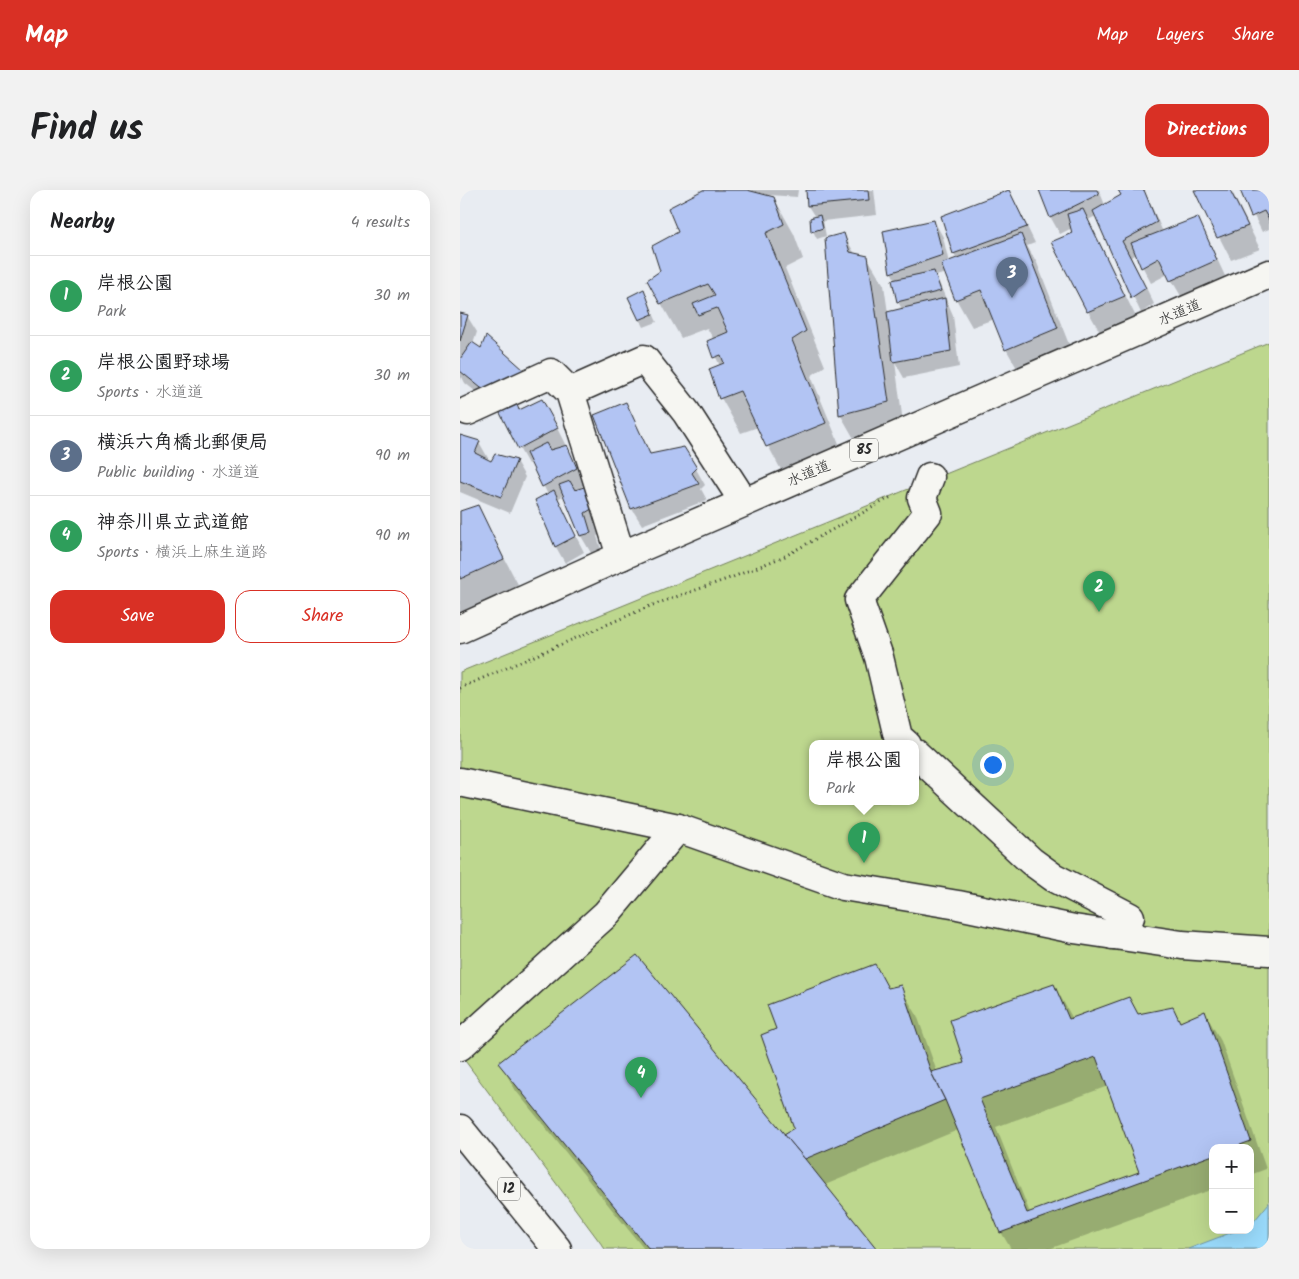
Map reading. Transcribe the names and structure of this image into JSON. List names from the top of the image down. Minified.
{"streets":{"street":["水道道","85","12"]},"page":{"header":"Map","nav":["Map","Layers","Share"],"title":"Find us","buttons":["Directions",["Save","Share"]],"heading":["Nearby","4 results"],"list":[{"mark":"1","name":"岸根公園","note":"Park","value":"30 m"},{"mark":"2","name":"岸根公園野球場","note":"Sports · 水道道","value":"30 m"},{"mark":"3","name":"横浜六角橋北郵便局","note":"Public building · 水道道","value":"90 m"},{"mark":"4","name":"神奈川県立武道館","note":"Sports · 横浜上麻生道路","value":"90 m"}],"pins":["3","2","1","4"],"popup":["岸根公園","Park"],"map_buttons":["+","−"]}}
